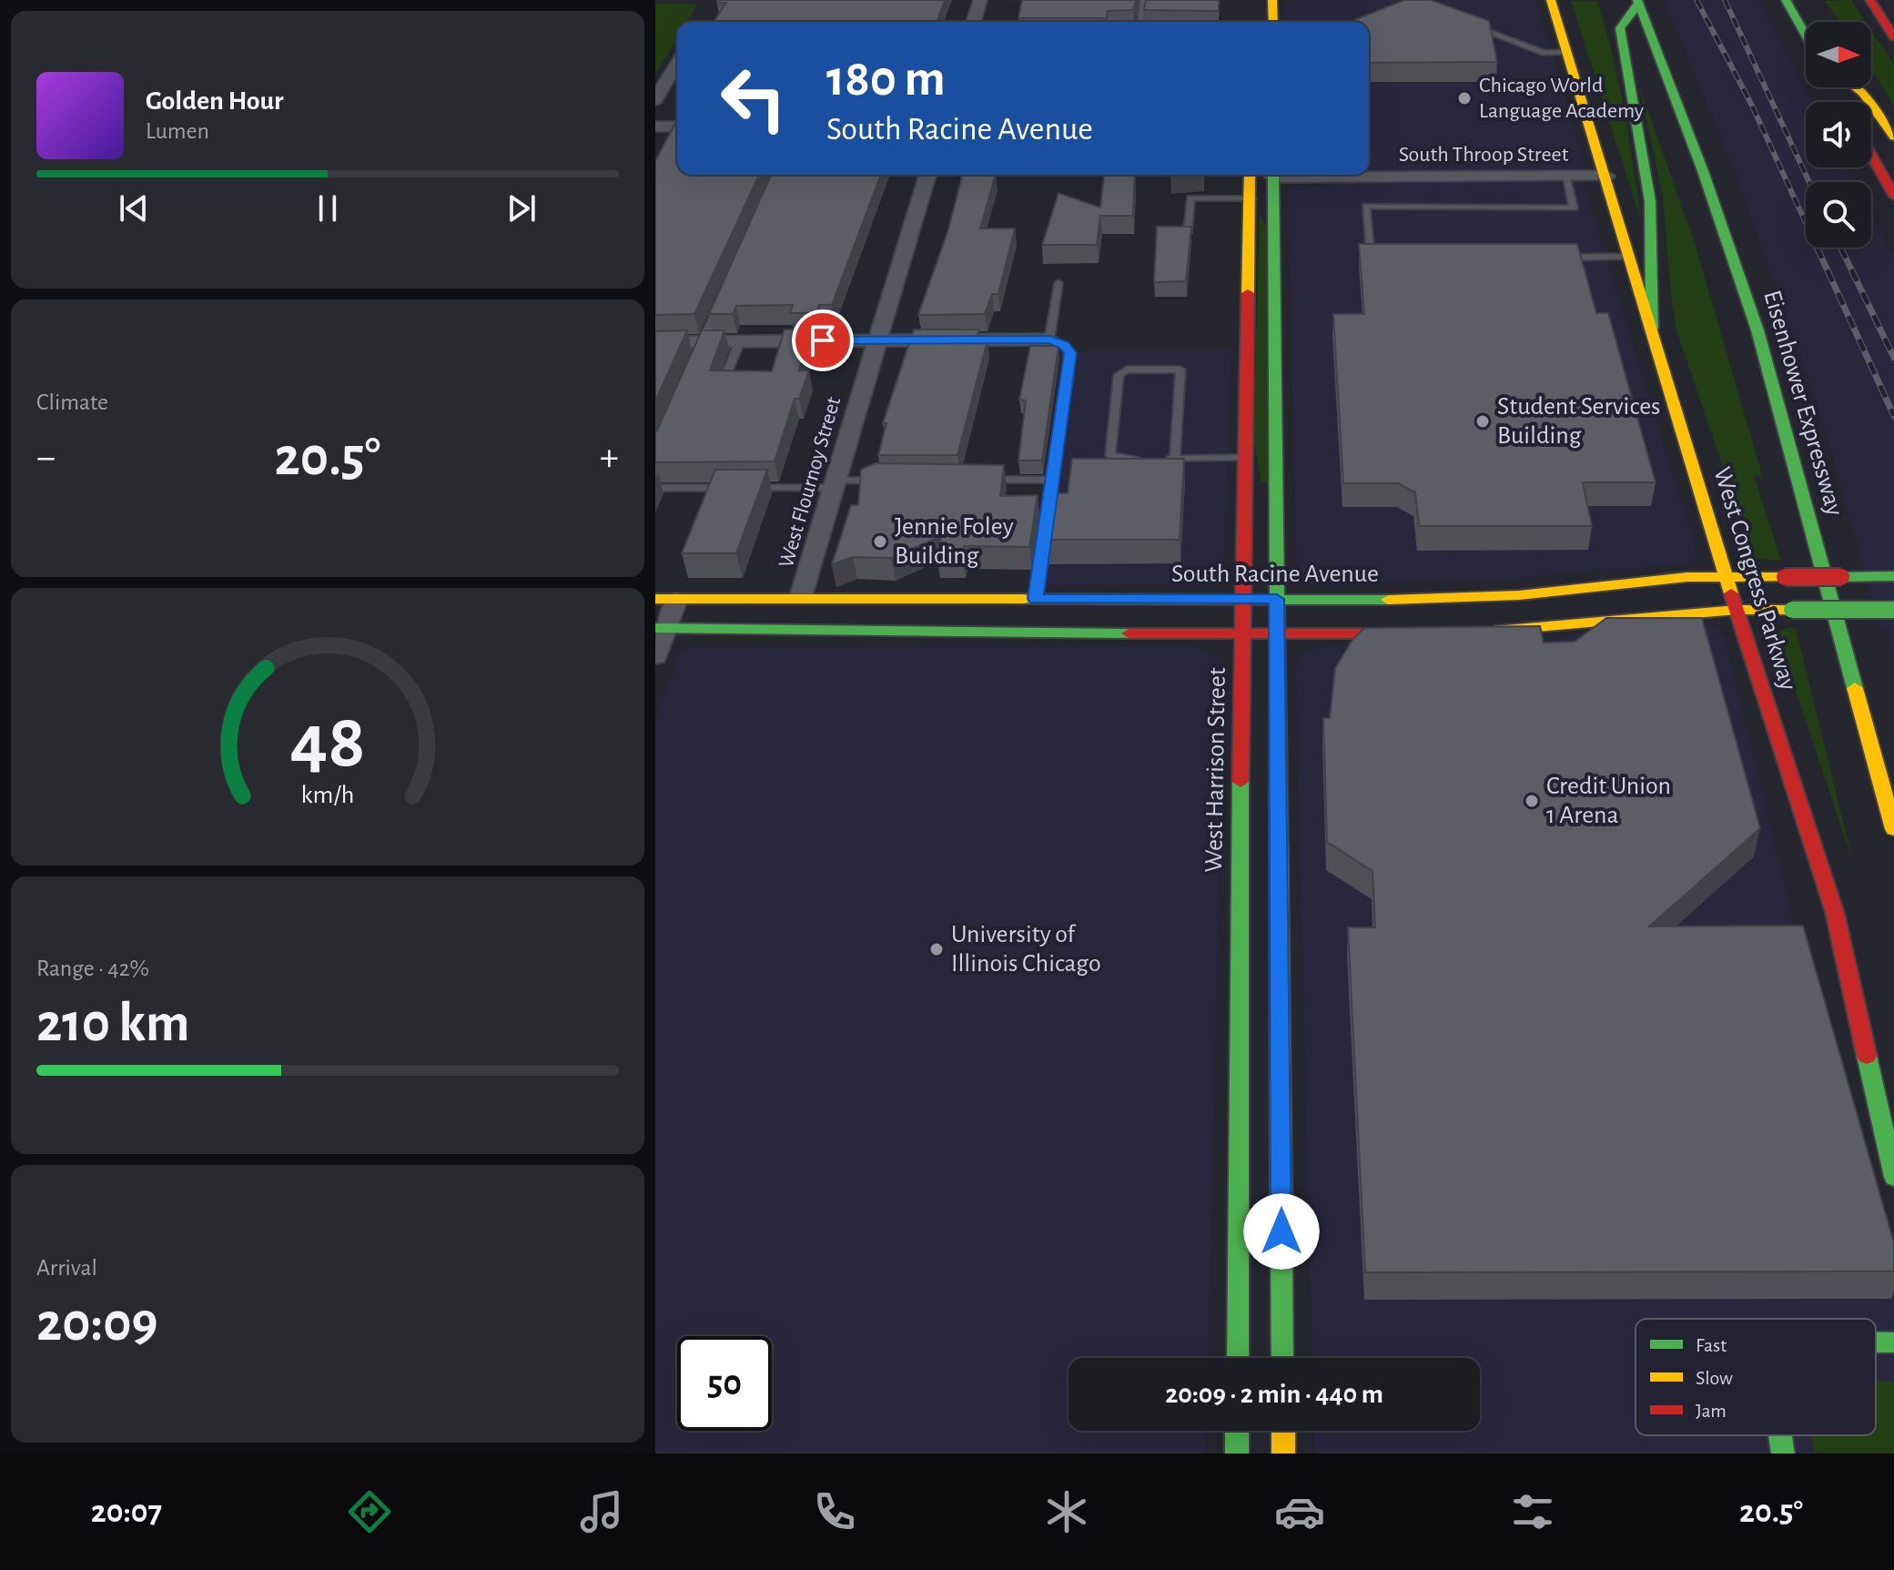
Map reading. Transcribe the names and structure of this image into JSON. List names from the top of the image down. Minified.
{"streets":{"main road":["Eisenhower Expressway","South Racine Avenue","West Congress Parkway","West Harrison Street"],"street":["South Throop Street","West Flournoy Street"]},"crossings":[["South Throop Street","West Congress Parkway"],["West Flournoy Street","South Racine Avenue"],["South Racine Avenue","West Congress Parkway"],["South Racine Avenue","West Harrison Street"]],"places":["Chicago World Language Academy","Student Services Building","Jennie Foley Building","Credit Union 1 Arena","University of Illinois Chicago"],"legend":["Fast","Slow","Jam"],"north":"right","page":{"turn":["180 m","South Racine Avenue"],"song":["Golden Hour","Lumen"],"tile":["Climate",["Range · 42%","210 km"],["Arrival","20:09"]],"heat":["−","20.5°","+"],"limit":"50","trip":"20:09 · 2 min · 440 m","tabs":["20:07","20.5°"],"gauge":["48","km/h"]}}
